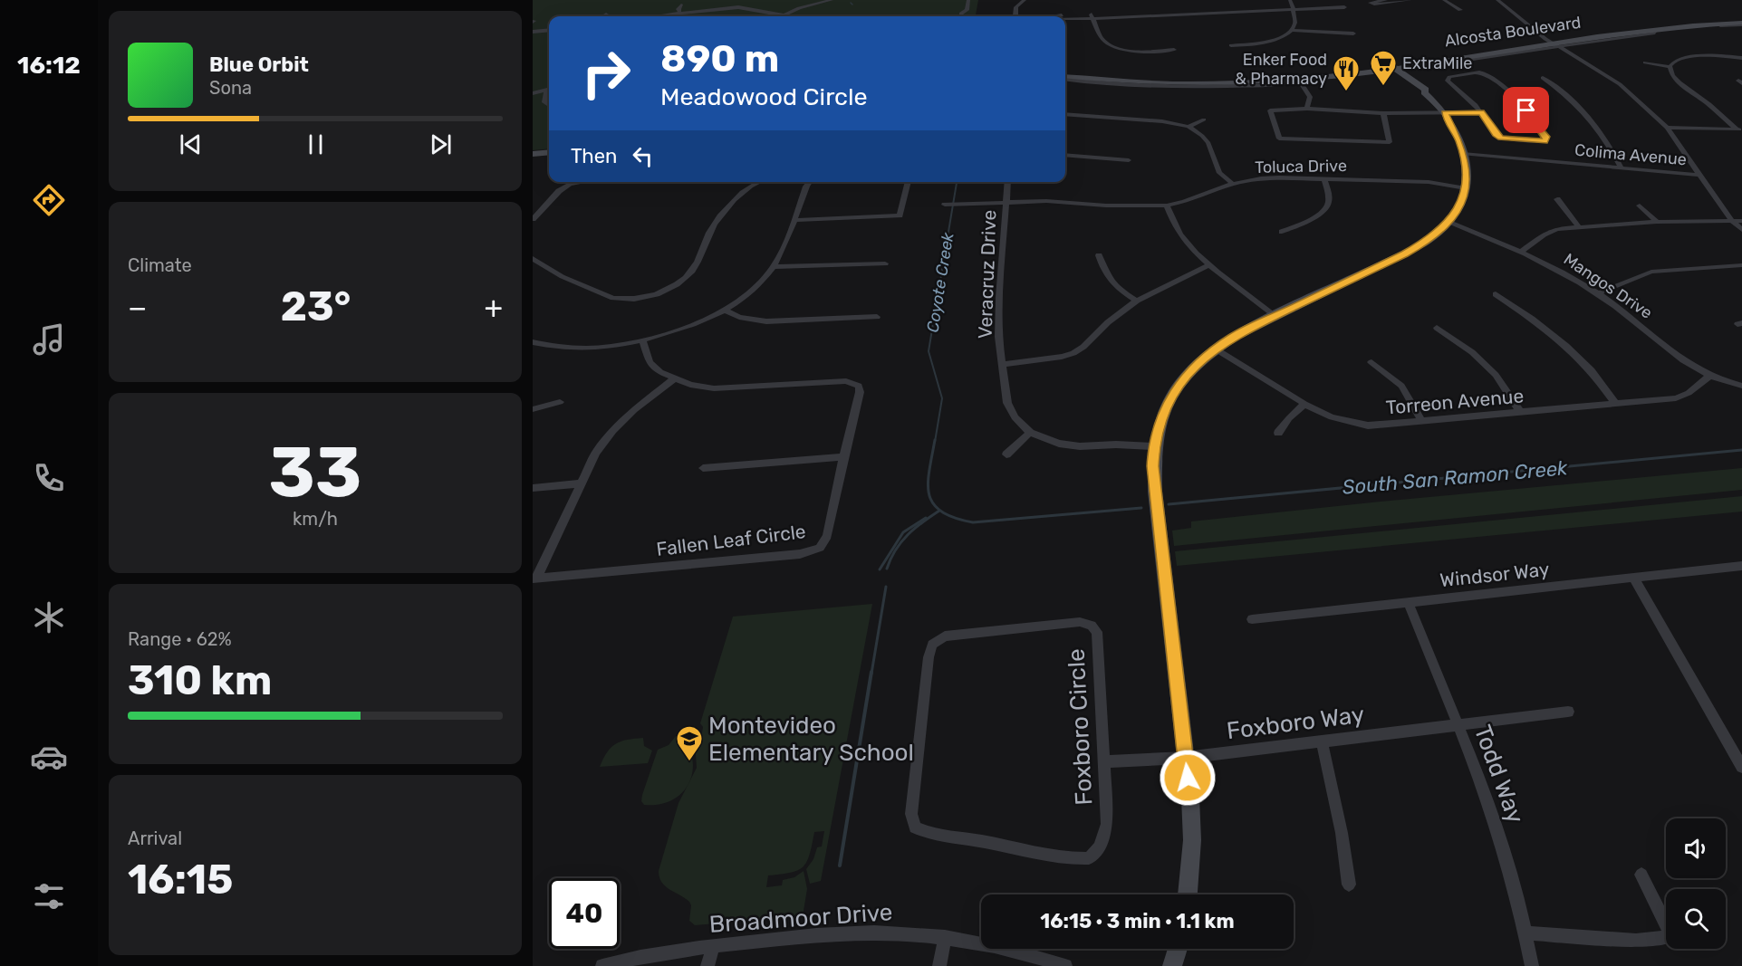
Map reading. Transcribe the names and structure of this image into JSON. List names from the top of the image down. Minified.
{"streets":{"main road":["Alcosta Boulevard"],"street":["Colima Avenue","Toluca Drive","Veracruz Drive","Mangos Drive","Torreon Avenue","Fallen Leaf Circle","Windsor Way","Foxboro Way","Foxboro Circle","Todd Way","Broadmoor Drive"]},"crossings":[["Toluca Drive","Veracruz Drive"],["Mangos Drive","Torreon Avenue"],["Windsor Way","Todd Way"],["Foxboro Way","Foxboro Circle"],["Foxboro Way","Todd Way"]],"water":["Coyote Creek","South San Ramon Creek"],"places":{"supermarket":["ExtraMile"],"restaurant":["Enker Food & Pharmacy"],"school or university":["Montevideo Elementary School"]},"page":{"tabs":"16:12","turn":["890 m","Meadowood Circle"],"song":["Blue Orbit","Sona"],"then":"Then","tile":["Climate",["33","km/h"],["Range · 62%","310 km"],["Arrival","16:15"]],"heat":["−","23°","+"],"limit":"40","trip":"16:15 · 3 min · 1.1 km"}}
